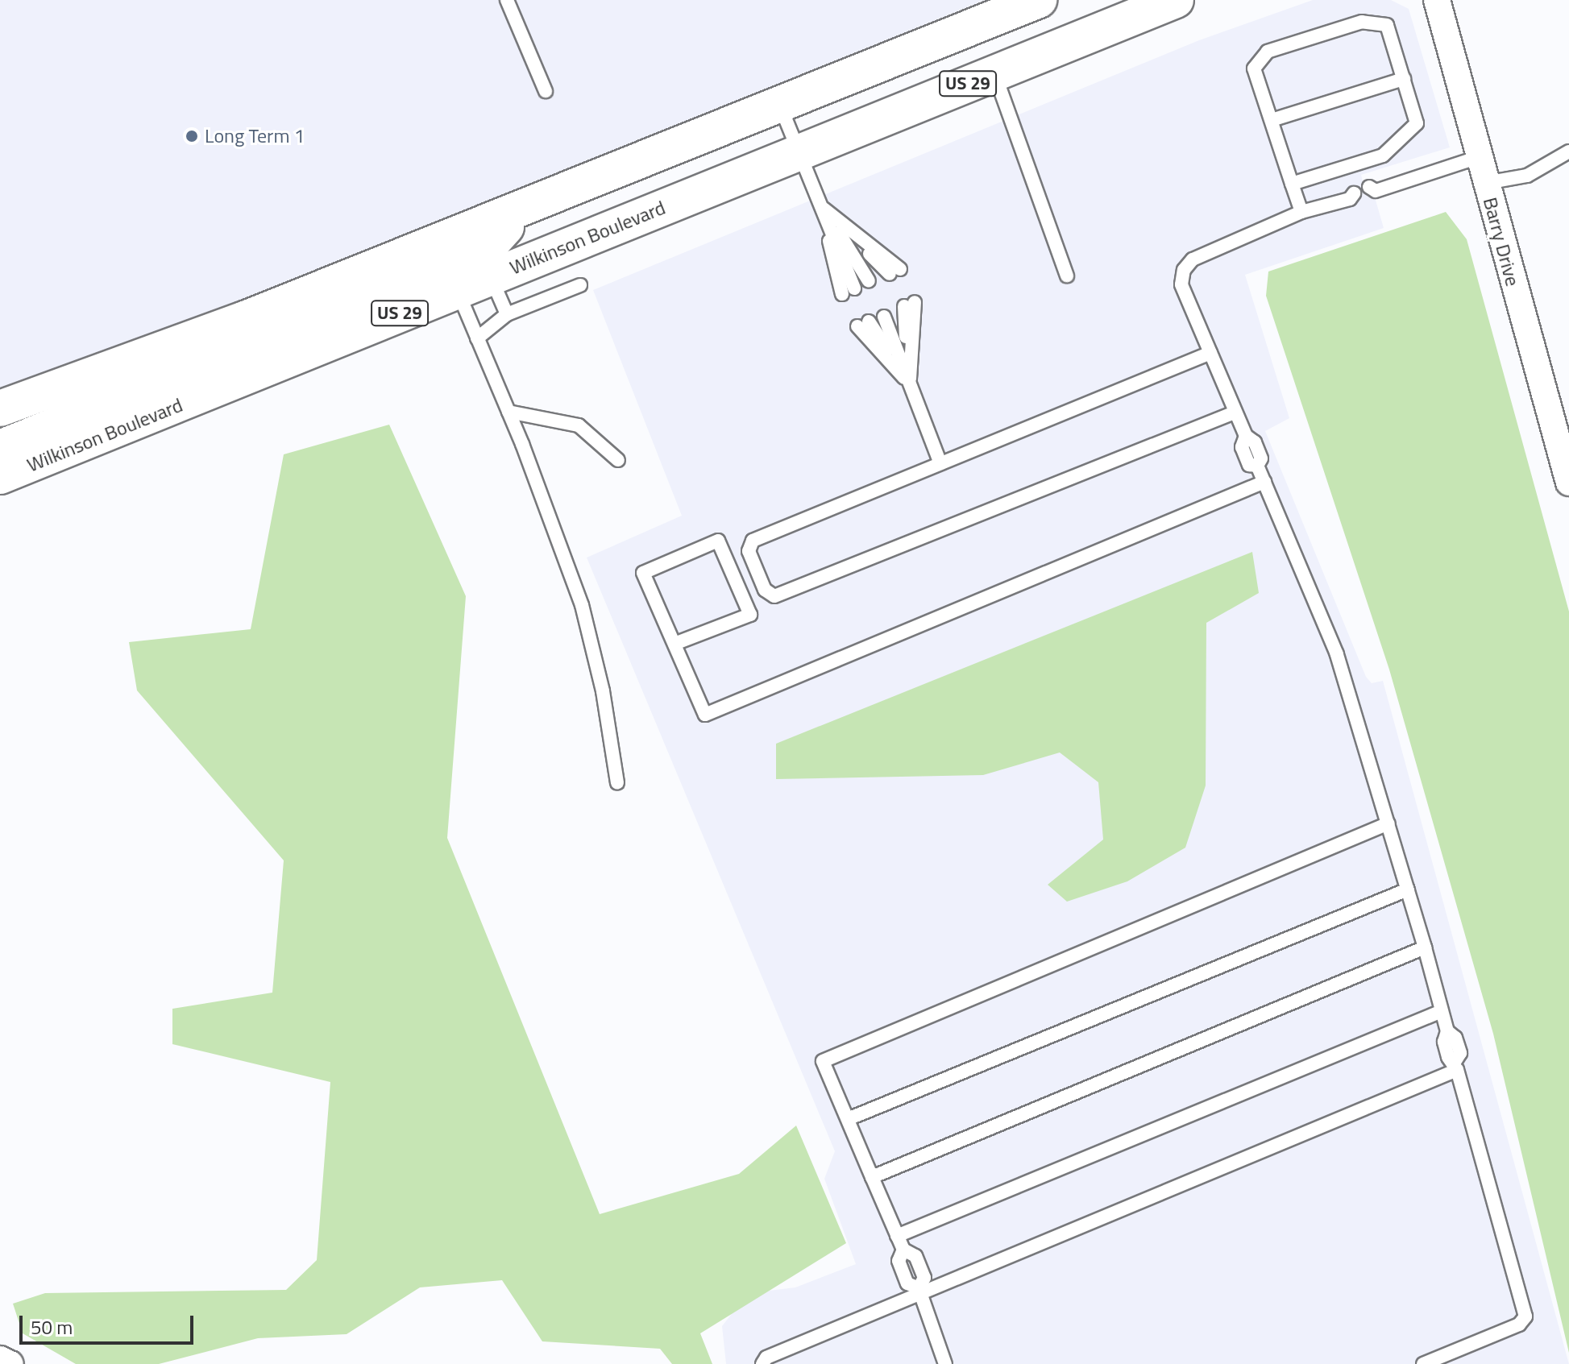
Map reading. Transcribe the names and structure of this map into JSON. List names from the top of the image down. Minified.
{"streets":{"main road":["US 29","Wilkinson Boulevard"],"street":["Barry Drive"]},"places":["Long Term 1"],"scale_bar":"50 m"}
